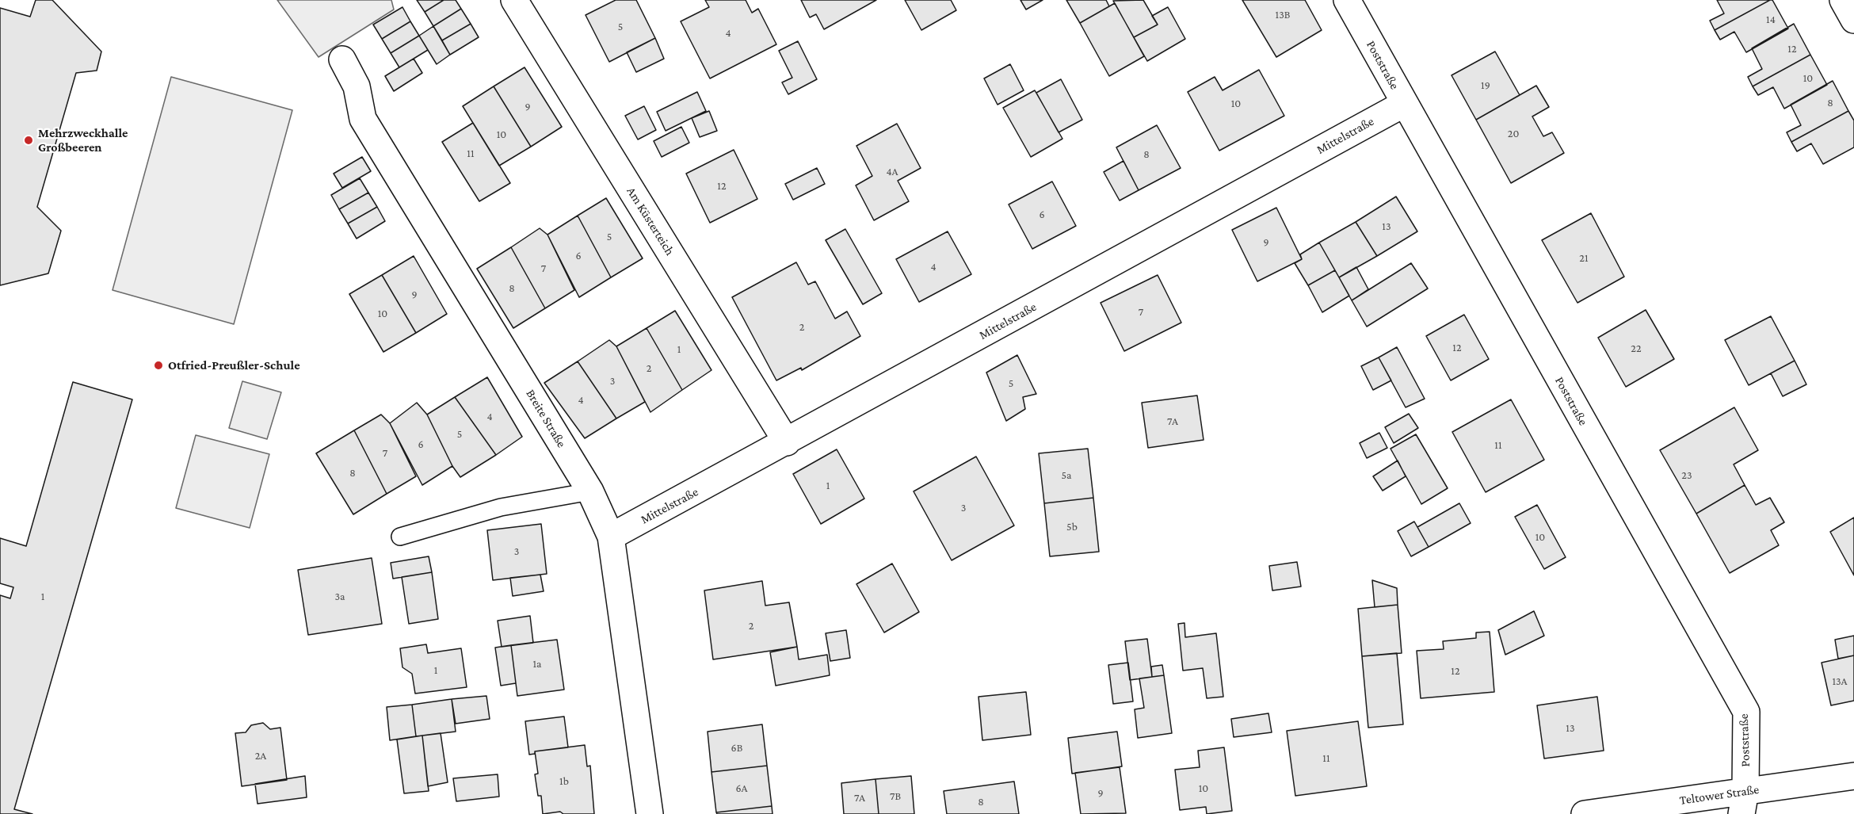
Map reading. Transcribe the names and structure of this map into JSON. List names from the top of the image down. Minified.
{"streets":{"street":["Poststraße","Mittelstraße","Am Küsterteich","Breite Straße","Teltower Straße"]},"crossings":[["Poststraße","Mittelstraße"],["Poststraße","Teltower Straße"],["Mittelstraße","Am Küsterteich"],["Mittelstraße","Breite Straße"]],"places":["Mehrzweckhalle Großbeeren","Otfried-Preußler-Schule"],"house_numbers":["13B","14","5","4","12","10","19","8","10","9","20","10","11","8","4A","12","6","13","5","9","6","21","4","7","8","9","7","10","2","12","22","1","2","3","5","4","4","7A","5","6","11","7","8","5a","23","1","3","5b","10","3","1","3a","2","1a","1","12","13A","13","6B","2A","11","1b","6A","10","9","7B","7A","8"]}
